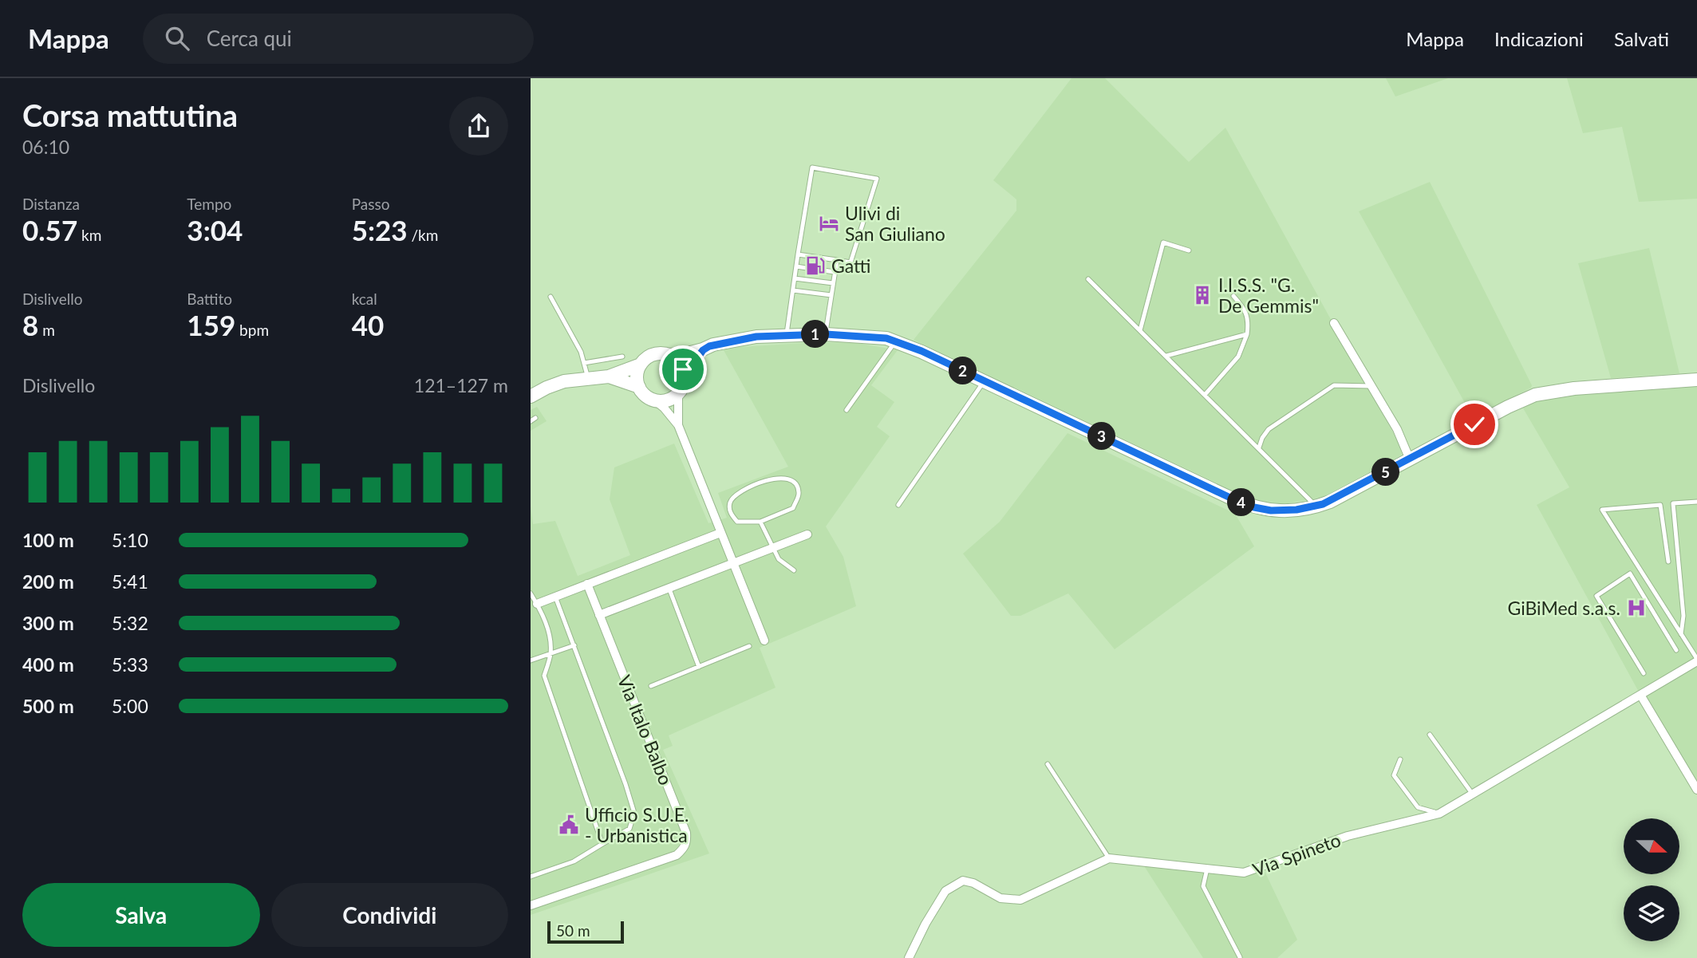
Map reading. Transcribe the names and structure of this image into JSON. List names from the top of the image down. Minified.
{"streets":{"street":["Via Italo Balbo","Via Spineto"]},"places":{"hotel":["Ulivi di San Giuliano"],"fuel station":["Gatti"],"building":["I.I.S.S. \"G. De Gemmis\""],"hospital":["GiBiMed s.a.s."],"public building":["Ufficio S.U.E. - Urbanistica"]},"scale_bar":"50 m","north":"right","page":{"header":"Mappa","search":"Cerca qui","nav":["Mappa","Indicazioni","Salvati"],"heading":["Corsa mattutina","06:10"],"stats":[["Distanza","0.57 km"],["Tempo","3:04"],["Passo","5:23 /km"],["Dislivello","8 m"],["Battito","159 bpm"],["kcal","40"]],"pins":["1","2","3","5","4"],"chart":["Dislivello","121–127 m"],"list":[{"name":"100 m","note":"5:10"},{"name":"200 m","note":"5:41"},{"name":"300 m","note":"5:32"},{"name":"400 m","note":"5:33"},{"name":"500 m","note":"5:00"}],"buttons":["Salva","Condividi"],"scale":"50 m"}}
